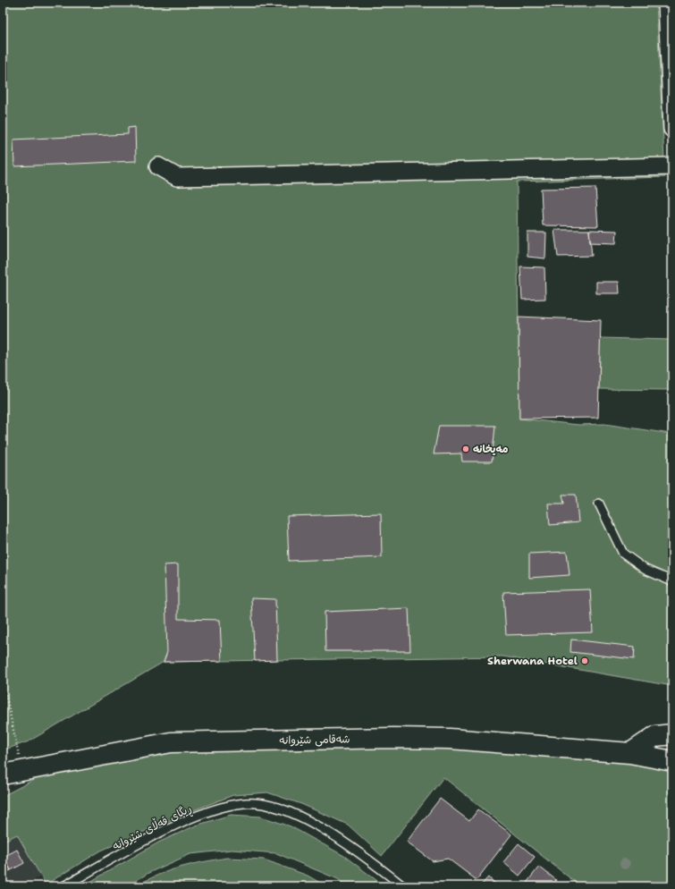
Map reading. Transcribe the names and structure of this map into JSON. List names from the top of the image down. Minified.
{"streets":{"street":["شەقامی شێروانە"],"lane":["ڕیگای قەڵای شێروانە"]},"places":["مەیخانە","Sherwana Hotel"]}
